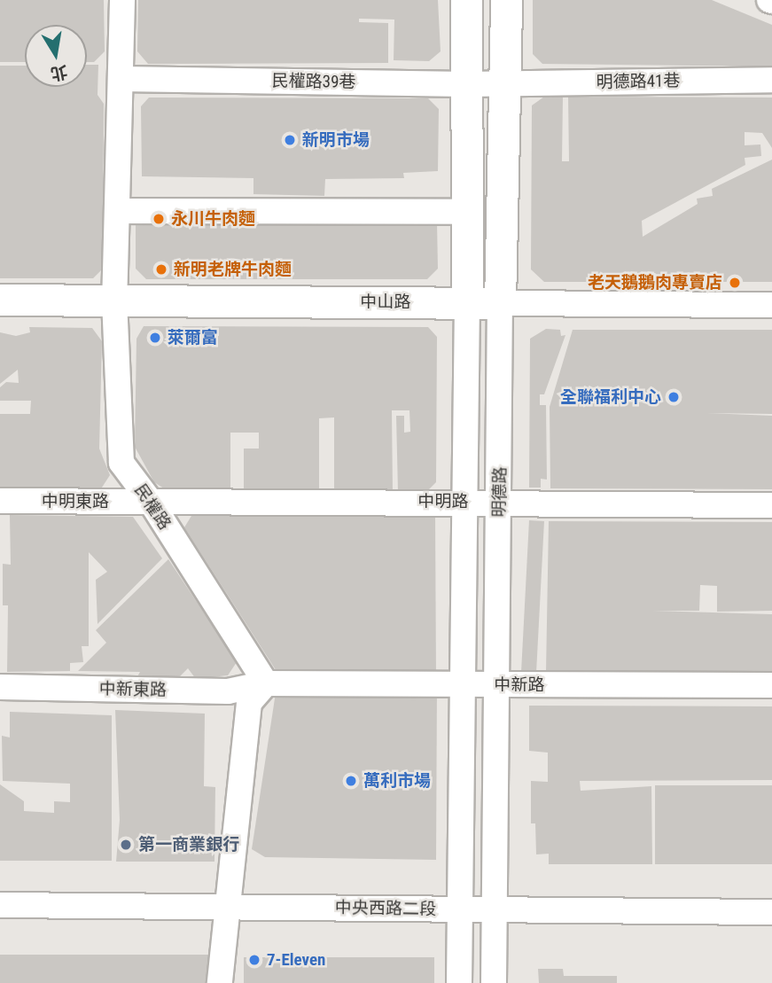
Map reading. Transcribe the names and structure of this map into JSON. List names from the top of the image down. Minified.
{"streets":{"main road":["中山路","明德路"],"street":["民權路39巷","明德路41巷","中明東路","中明路","民權路","中新路","中新東路","中央西路二段"]},"crossings":[["民權路39巷","明德路41巷"],["民權路39巷","明德路"],["民權路39巷","民權路"],["明德路41巷","明德路"],["中山路","明德路"],["中山路","民權路"],["明德路","中明路"],["明德路","中新路"],["明德路","中央西路二段"],["中明東路","中明路"],["中明東路","民權路"],["中明路","民權路"],["民權路","中新路"],["民權路","中新東路"],["中新路","中新東路"]],"places":["新明市場","永川牛肉麵","新明老牌牛肉麵","老天鵝鵝肉專賣店","萊爾富","全聯福利中心","萬利市場","第一商業銀行","7-Eleven"],"north":"bottom"}
